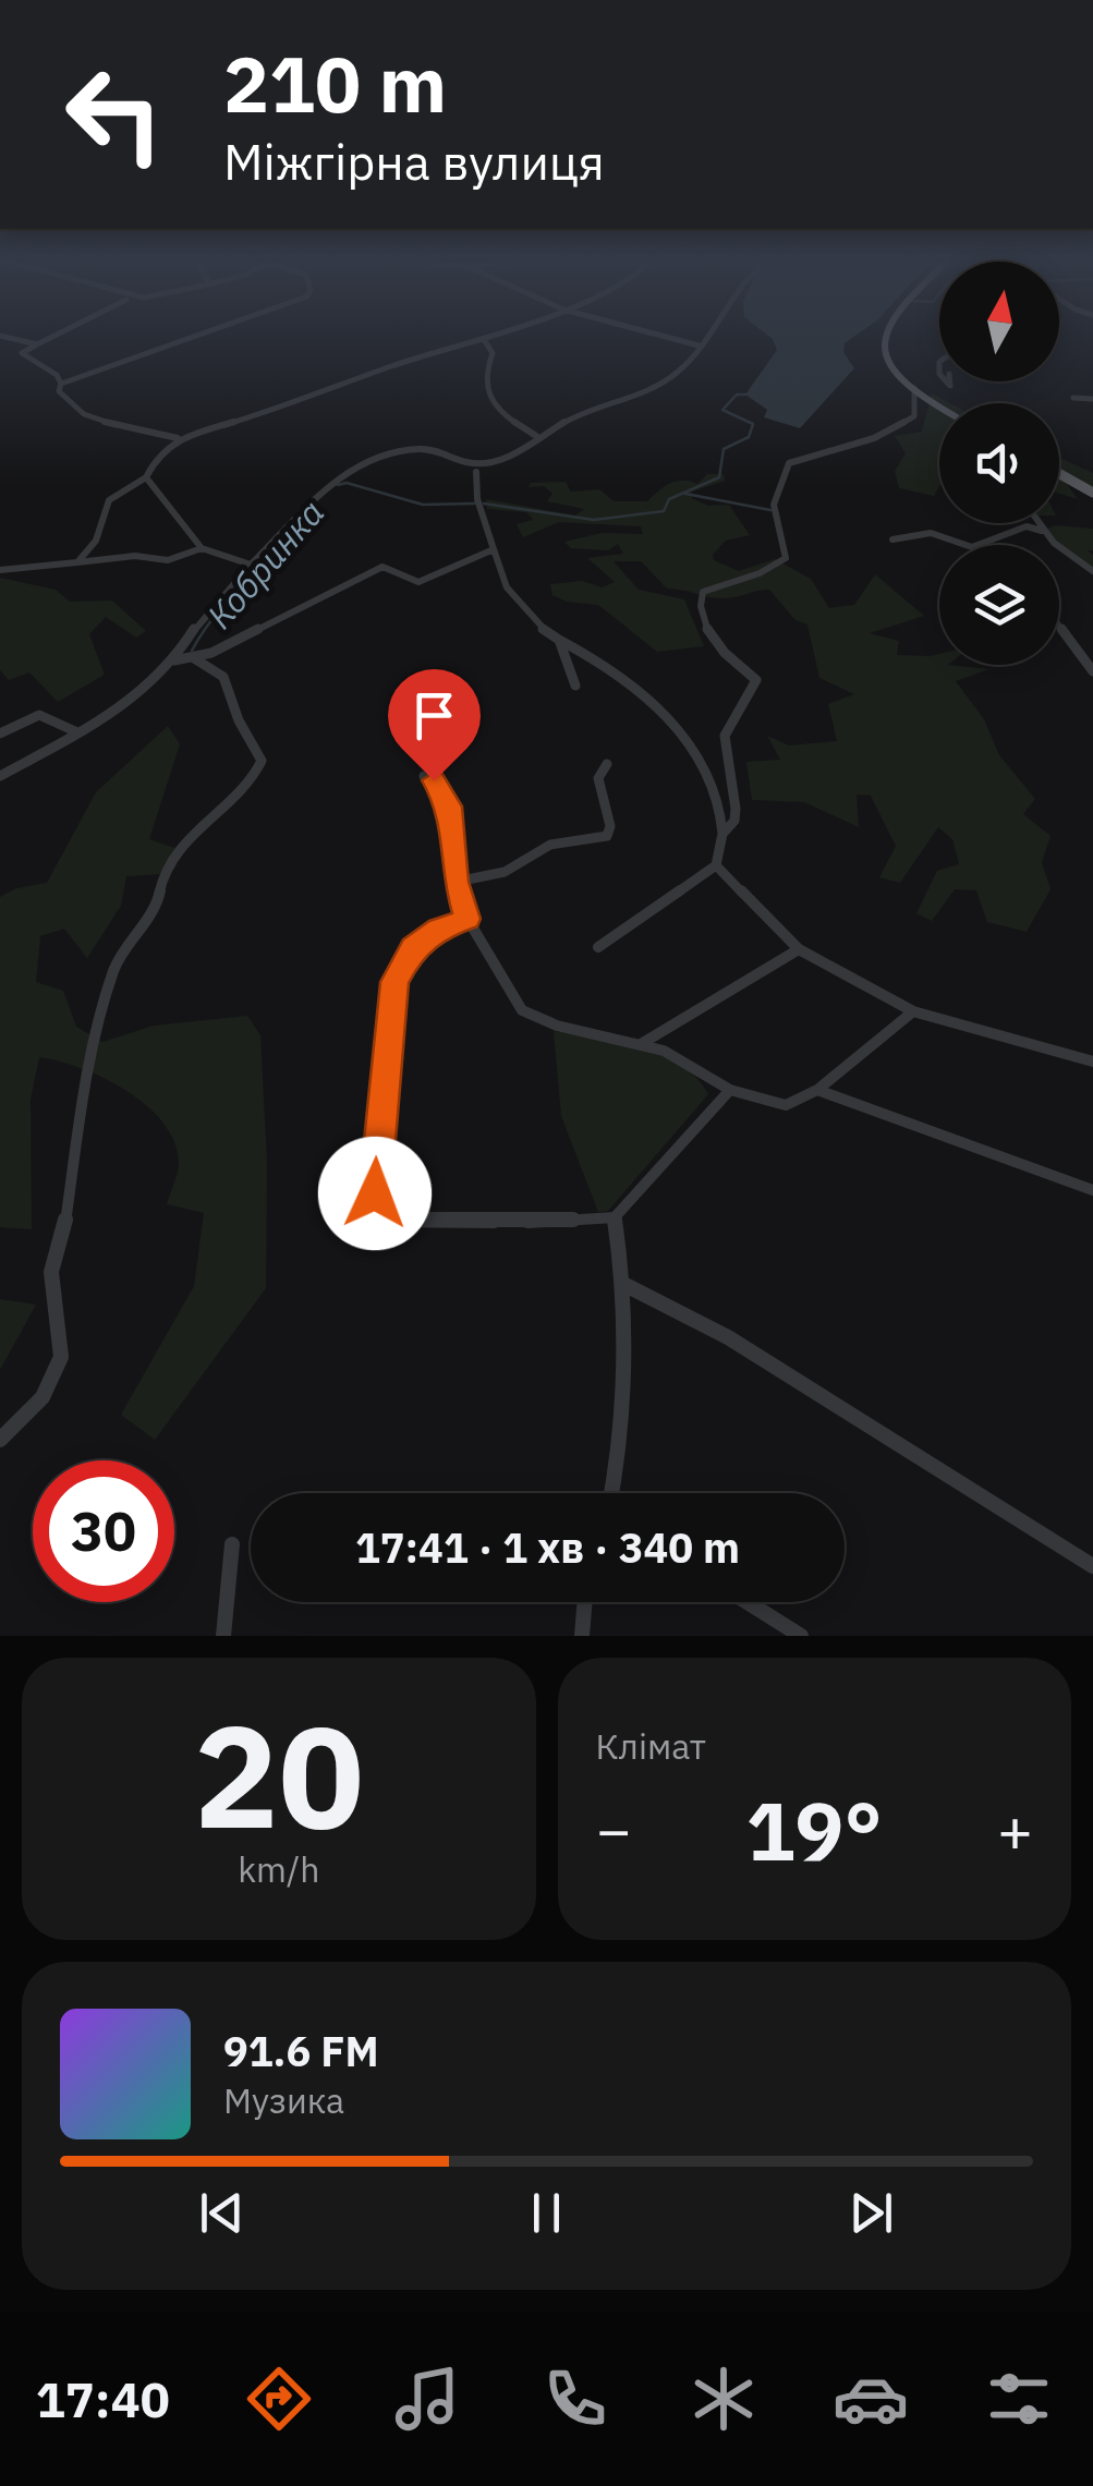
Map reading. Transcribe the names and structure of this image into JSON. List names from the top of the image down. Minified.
{"water":["Кобринка"],"north":"top","page":{"turn":["210 m","Міжгірна вулиця"],"limit":"30","trip":"17:41 · 1 хв · 340 m","tile":[["20","km/h"],"Клімат"],"heat":["−","19°","+"],"song":["91.6 FM","Музика"],"tabs":"17:40"}}
